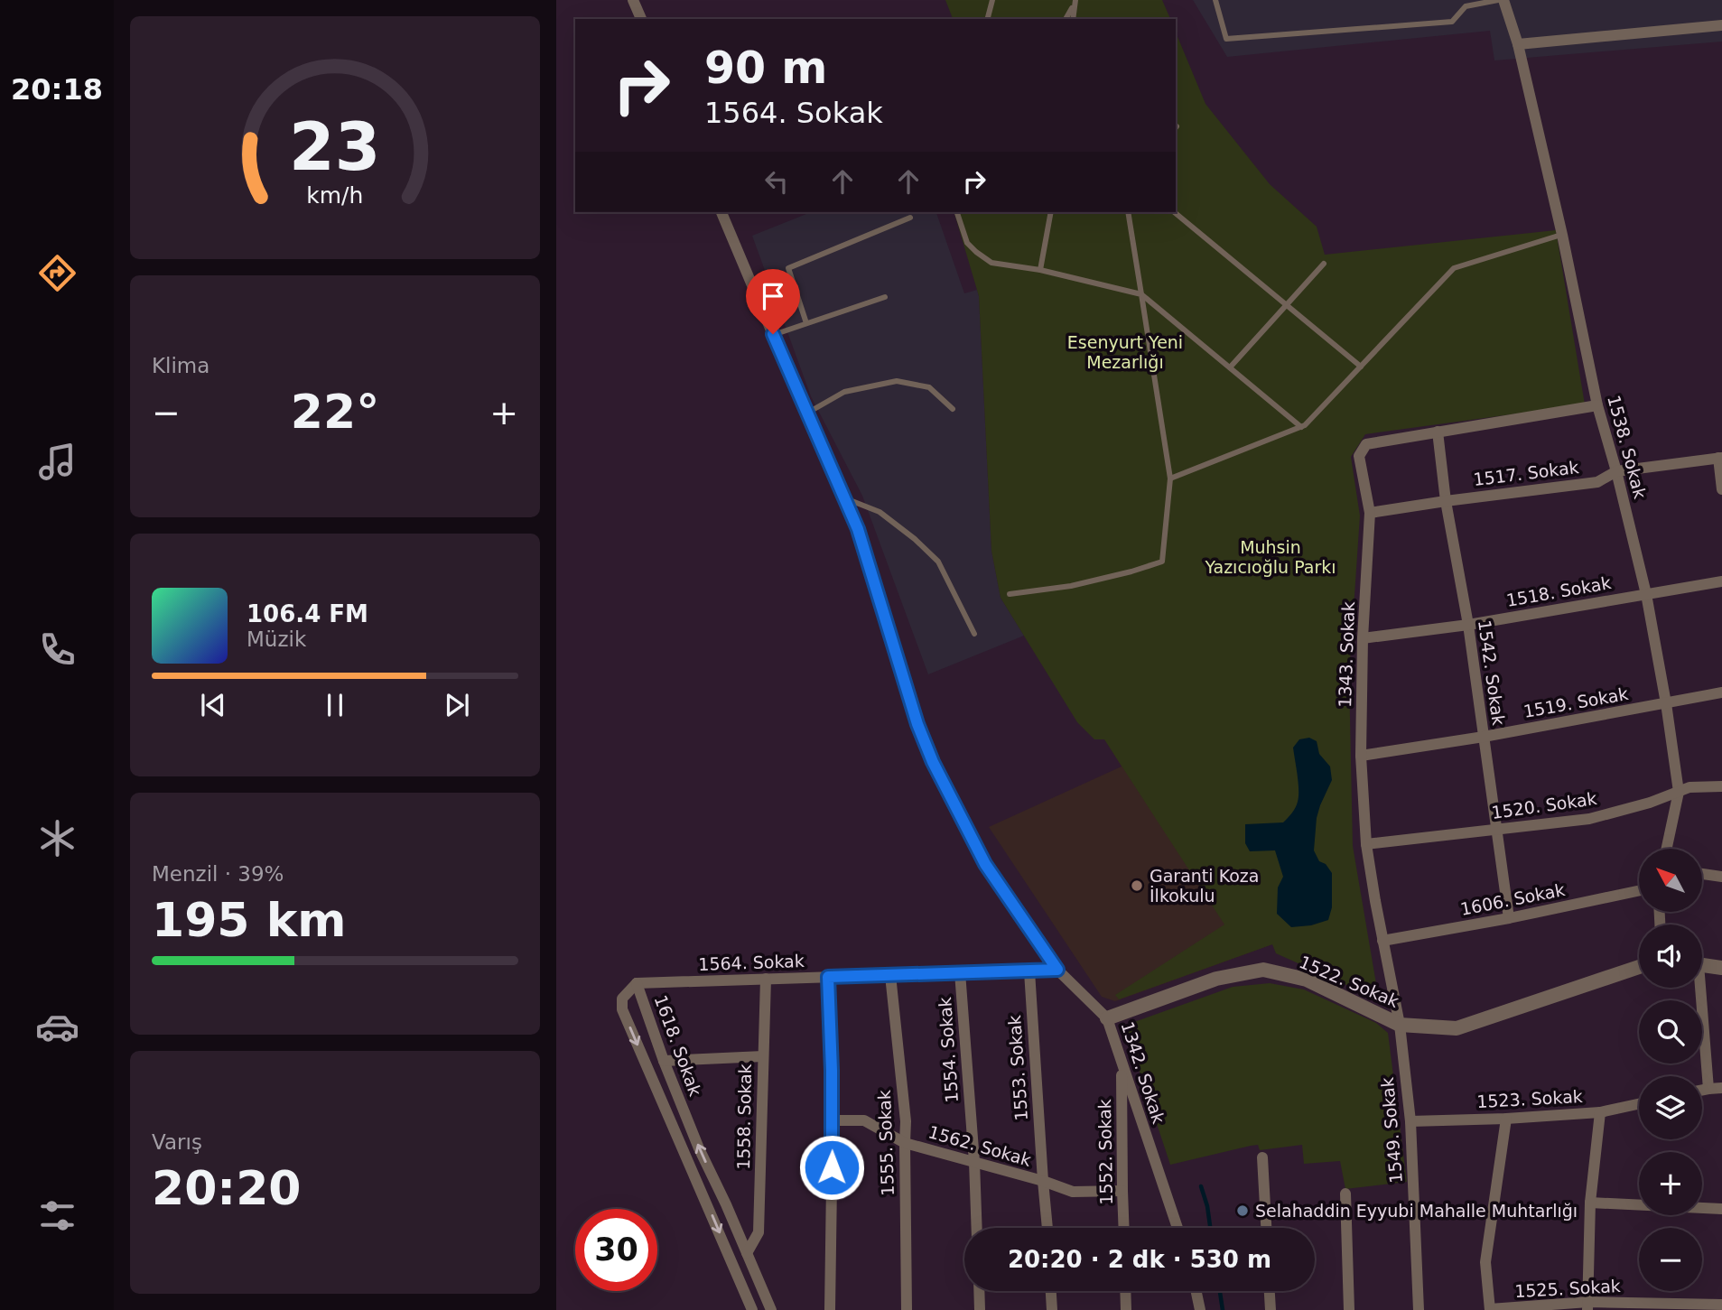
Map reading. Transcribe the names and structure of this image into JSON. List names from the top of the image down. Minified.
{"streets":{"street":["1538. Sokak","1517. Sokak","1518. Sokak","1343. Sokak","1542. Sokak","1519. Sokak","1520. Sokak","1606. Sokak","1564. Sokak","1522. Sokak","1618. Sokak","1554. Sokak","1553. Sokak","1342. Sokak","1523. Sokak","1558. Sokak","1549. Sokak","1555. Sokak","1562. Sokak","1552. Sokak","1525. Sokak"]},"crossings":[["1538. Sokak","1517. Sokak"],["1538. Sokak","1518. Sokak"],["1538. Sokak","1343. Sokak"],["1538. Sokak","1519. Sokak"],["1538. Sokak","1520. Sokak"],["1517. Sokak","1343. Sokak"],["1517. Sokak","1542. Sokak"],["1518. Sokak","1343. Sokak"],["1518. Sokak","1542. Sokak"],["1343. Sokak","1542. Sokak"],["1343. Sokak","1519. Sokak"],["1343. Sokak","1520. Sokak"],["1343. Sokak","1606. Sokak"],["1343. Sokak","1522. Sokak"],["1343. Sokak","1549. Sokak"],["1542. Sokak","1519. Sokak"],["1542. Sokak","1520. Sokak"],["1542. Sokak","1606. Sokak"],["1564. Sokak","1618. Sokak"],["1564. Sokak","1554. Sokak"],["1564. Sokak","1553. Sokak"],["1564. Sokak","1342. Sokak"],["1564. Sokak","1558. Sokak"],["1564. Sokak","1555. Sokak"],["1522. Sokak","1342. Sokak"],["1522. Sokak","1549. Sokak"],["1618. Sokak","1558. Sokak"],["1554. Sokak","1562. Sokak"],["1553. Sokak","1562. Sokak"],["1342. Sokak","1552. Sokak"],["1523. Sokak","1549. Sokak"],["1555. Sokak","1562. Sokak"],["1562. Sokak","1552. Sokak"]],"parks":["Esenyurt Yeni Mezarlığı","Muhsin Yazıcıoğlu Parkı"],"places":["Garanti Koza İlkokulu","Selahaddin Eyyubi Mahalle Muhtarlığı"],"north":"top left","page":{"tabs":"20:18","turn":["90 m","1564. Sokak"],"tile":["Klima",["Menzil · 39%","195 km"],["Varış","20:20"]],"heat":["−","22°","+"],"song":["106.4 FM","Müzik"],"map_buttons":["+","−"],"limit":"30","trip":"20:20 · 2 dk · 530 m","gauge":["23","km/h"]}}
